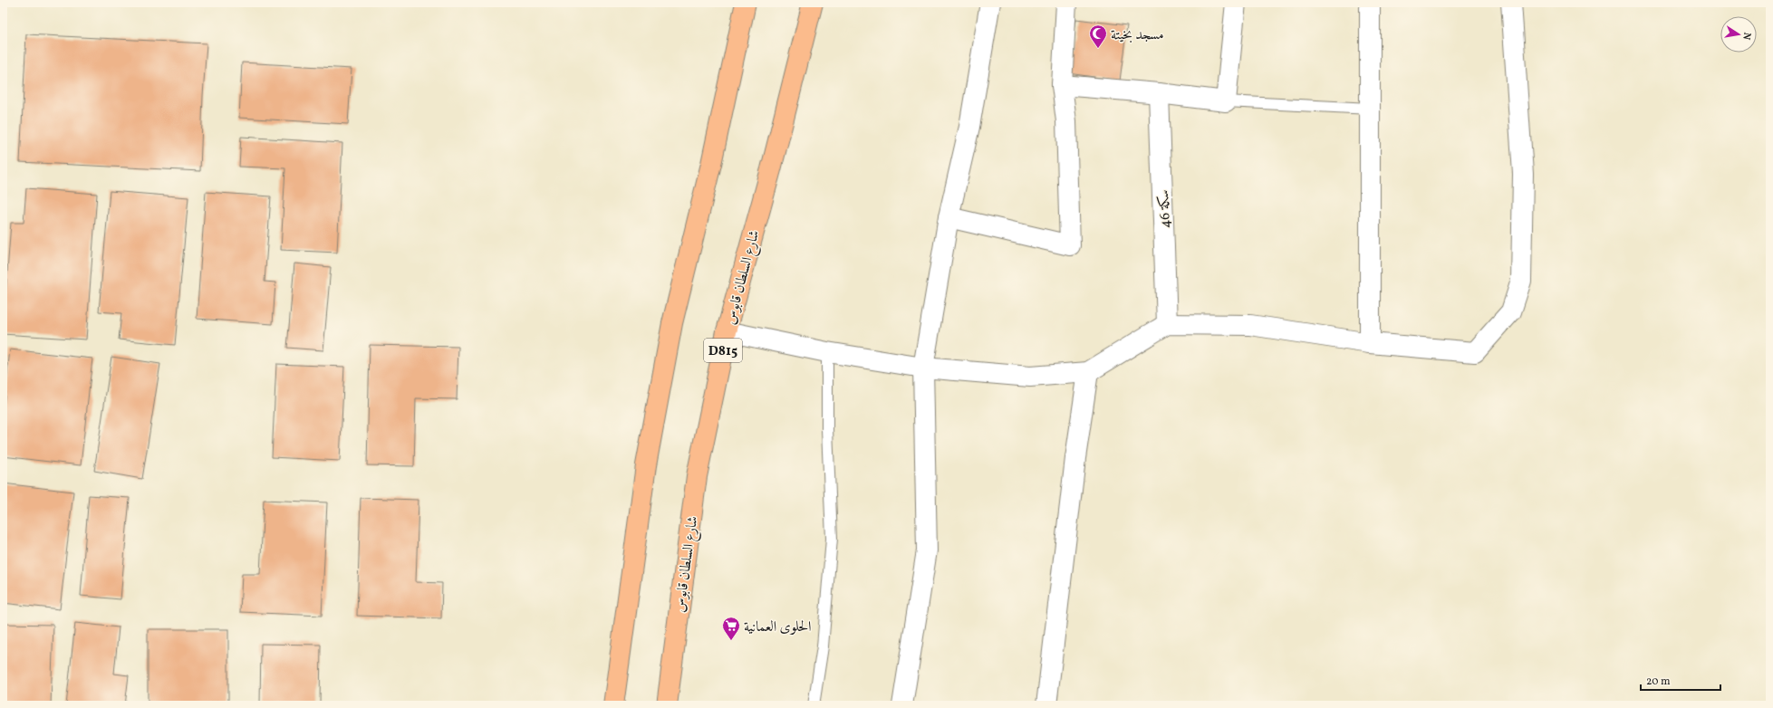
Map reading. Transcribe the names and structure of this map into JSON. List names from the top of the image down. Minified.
{"streets":{"main road":["شارع السلطان قابوس","D815"],"street":["سكة 46"]},"places":{"mosque":["مسجد بخيتة"],"supermarket":["الحلوى العمانية"]},"scale_bar":"20 m","north":"right"}
